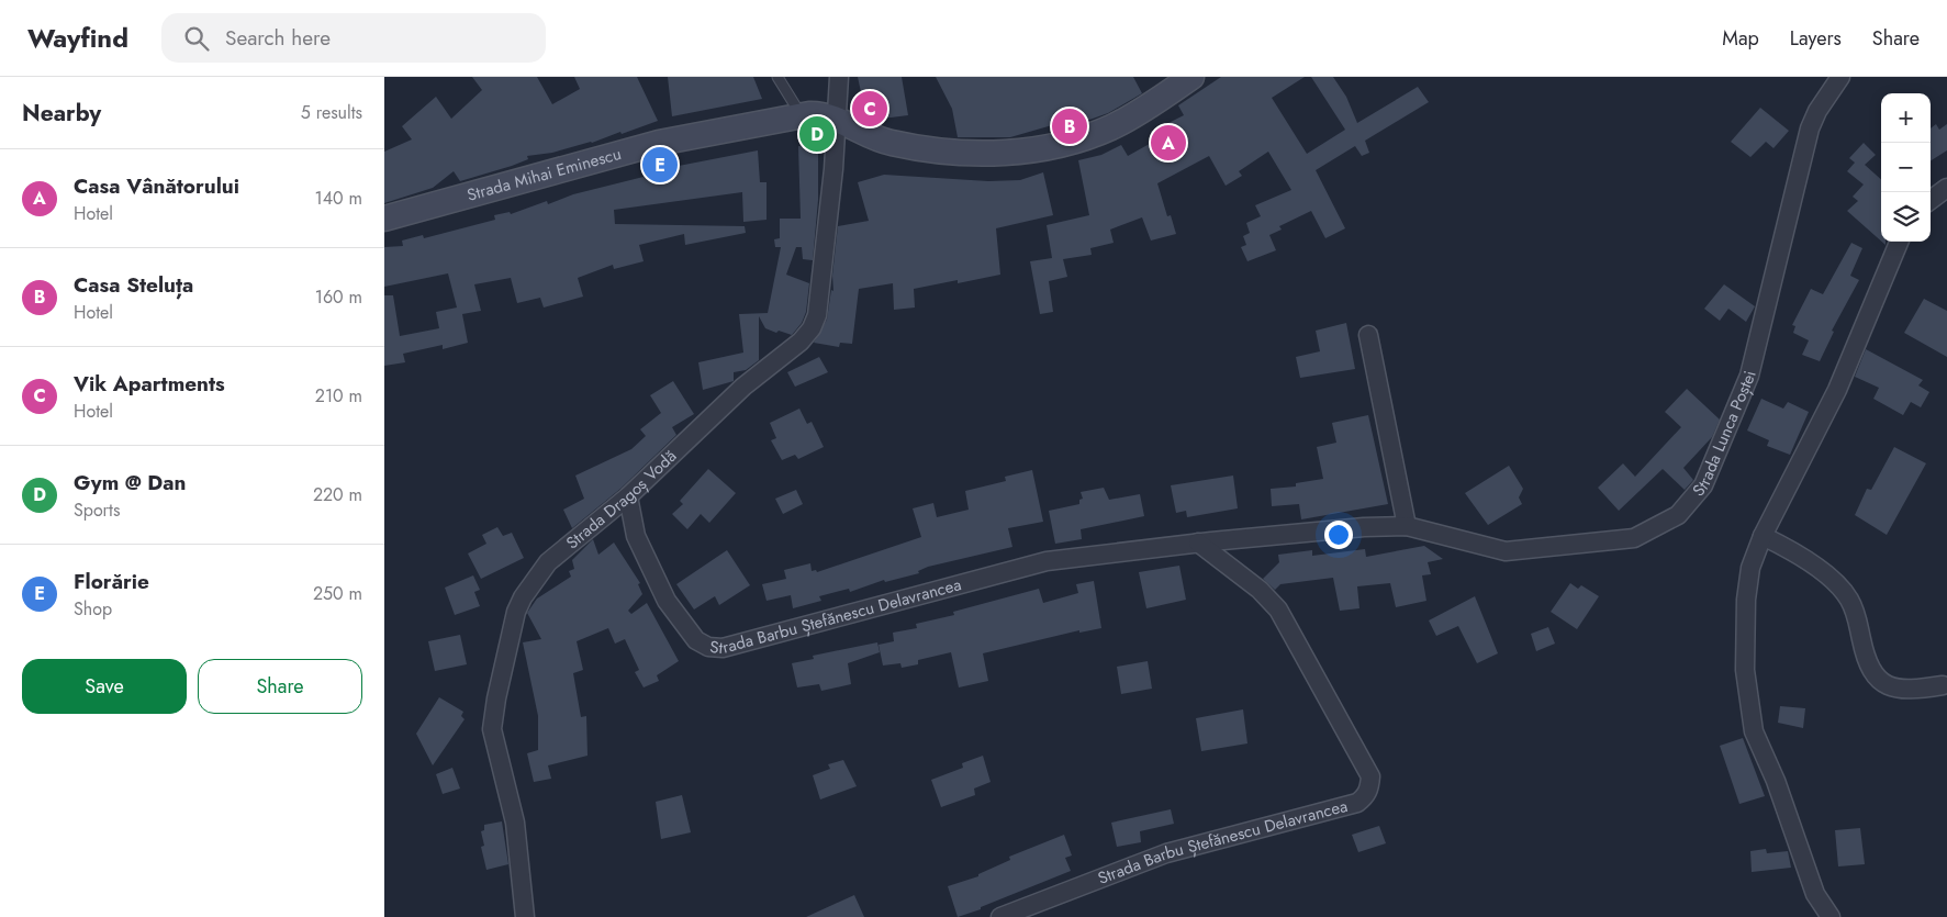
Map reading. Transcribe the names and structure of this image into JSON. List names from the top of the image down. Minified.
{"streets":{"main road":["Strada Mihai Eminescu"],"street":["Strada Lunca Poștei","Strada Dragoș Vodă","Strada Barbu Ștefănescu Delavrancea"]},"crossings":[["Strada Mihai Eminescu","Strada Dragoș Vodă"],["Strada Lunca Poștei","Strada Barbu Ștefănescu Delavrancea"],["Strada Dragoș Vodă","Strada Barbu Ștefănescu Delavrancea"]],"page":{"header":"Wayfind","search":"Search here","nav":["Map","Layers","Share"],"heading":["Nearby","5 results"],"pins":["C","B","D","A","E"],"map_buttons":["+","−"],"list":[{"mark":"A","name":"Casa Vânătorului","note":"Hotel","value":"140 m"},{"mark":"B","name":"Casa Steluța","note":"Hotel","value":"160 m"},{"mark":"C","name":"Vik Apartments","note":"Hotel","value":"210 m"},{"mark":"D","name":"Gym @ Dan","note":"Sports","value":"220 m"},{"mark":"E","name":"Florărie","note":"Shop","value":"250 m"}],"buttons":["Save","Share"]}}
